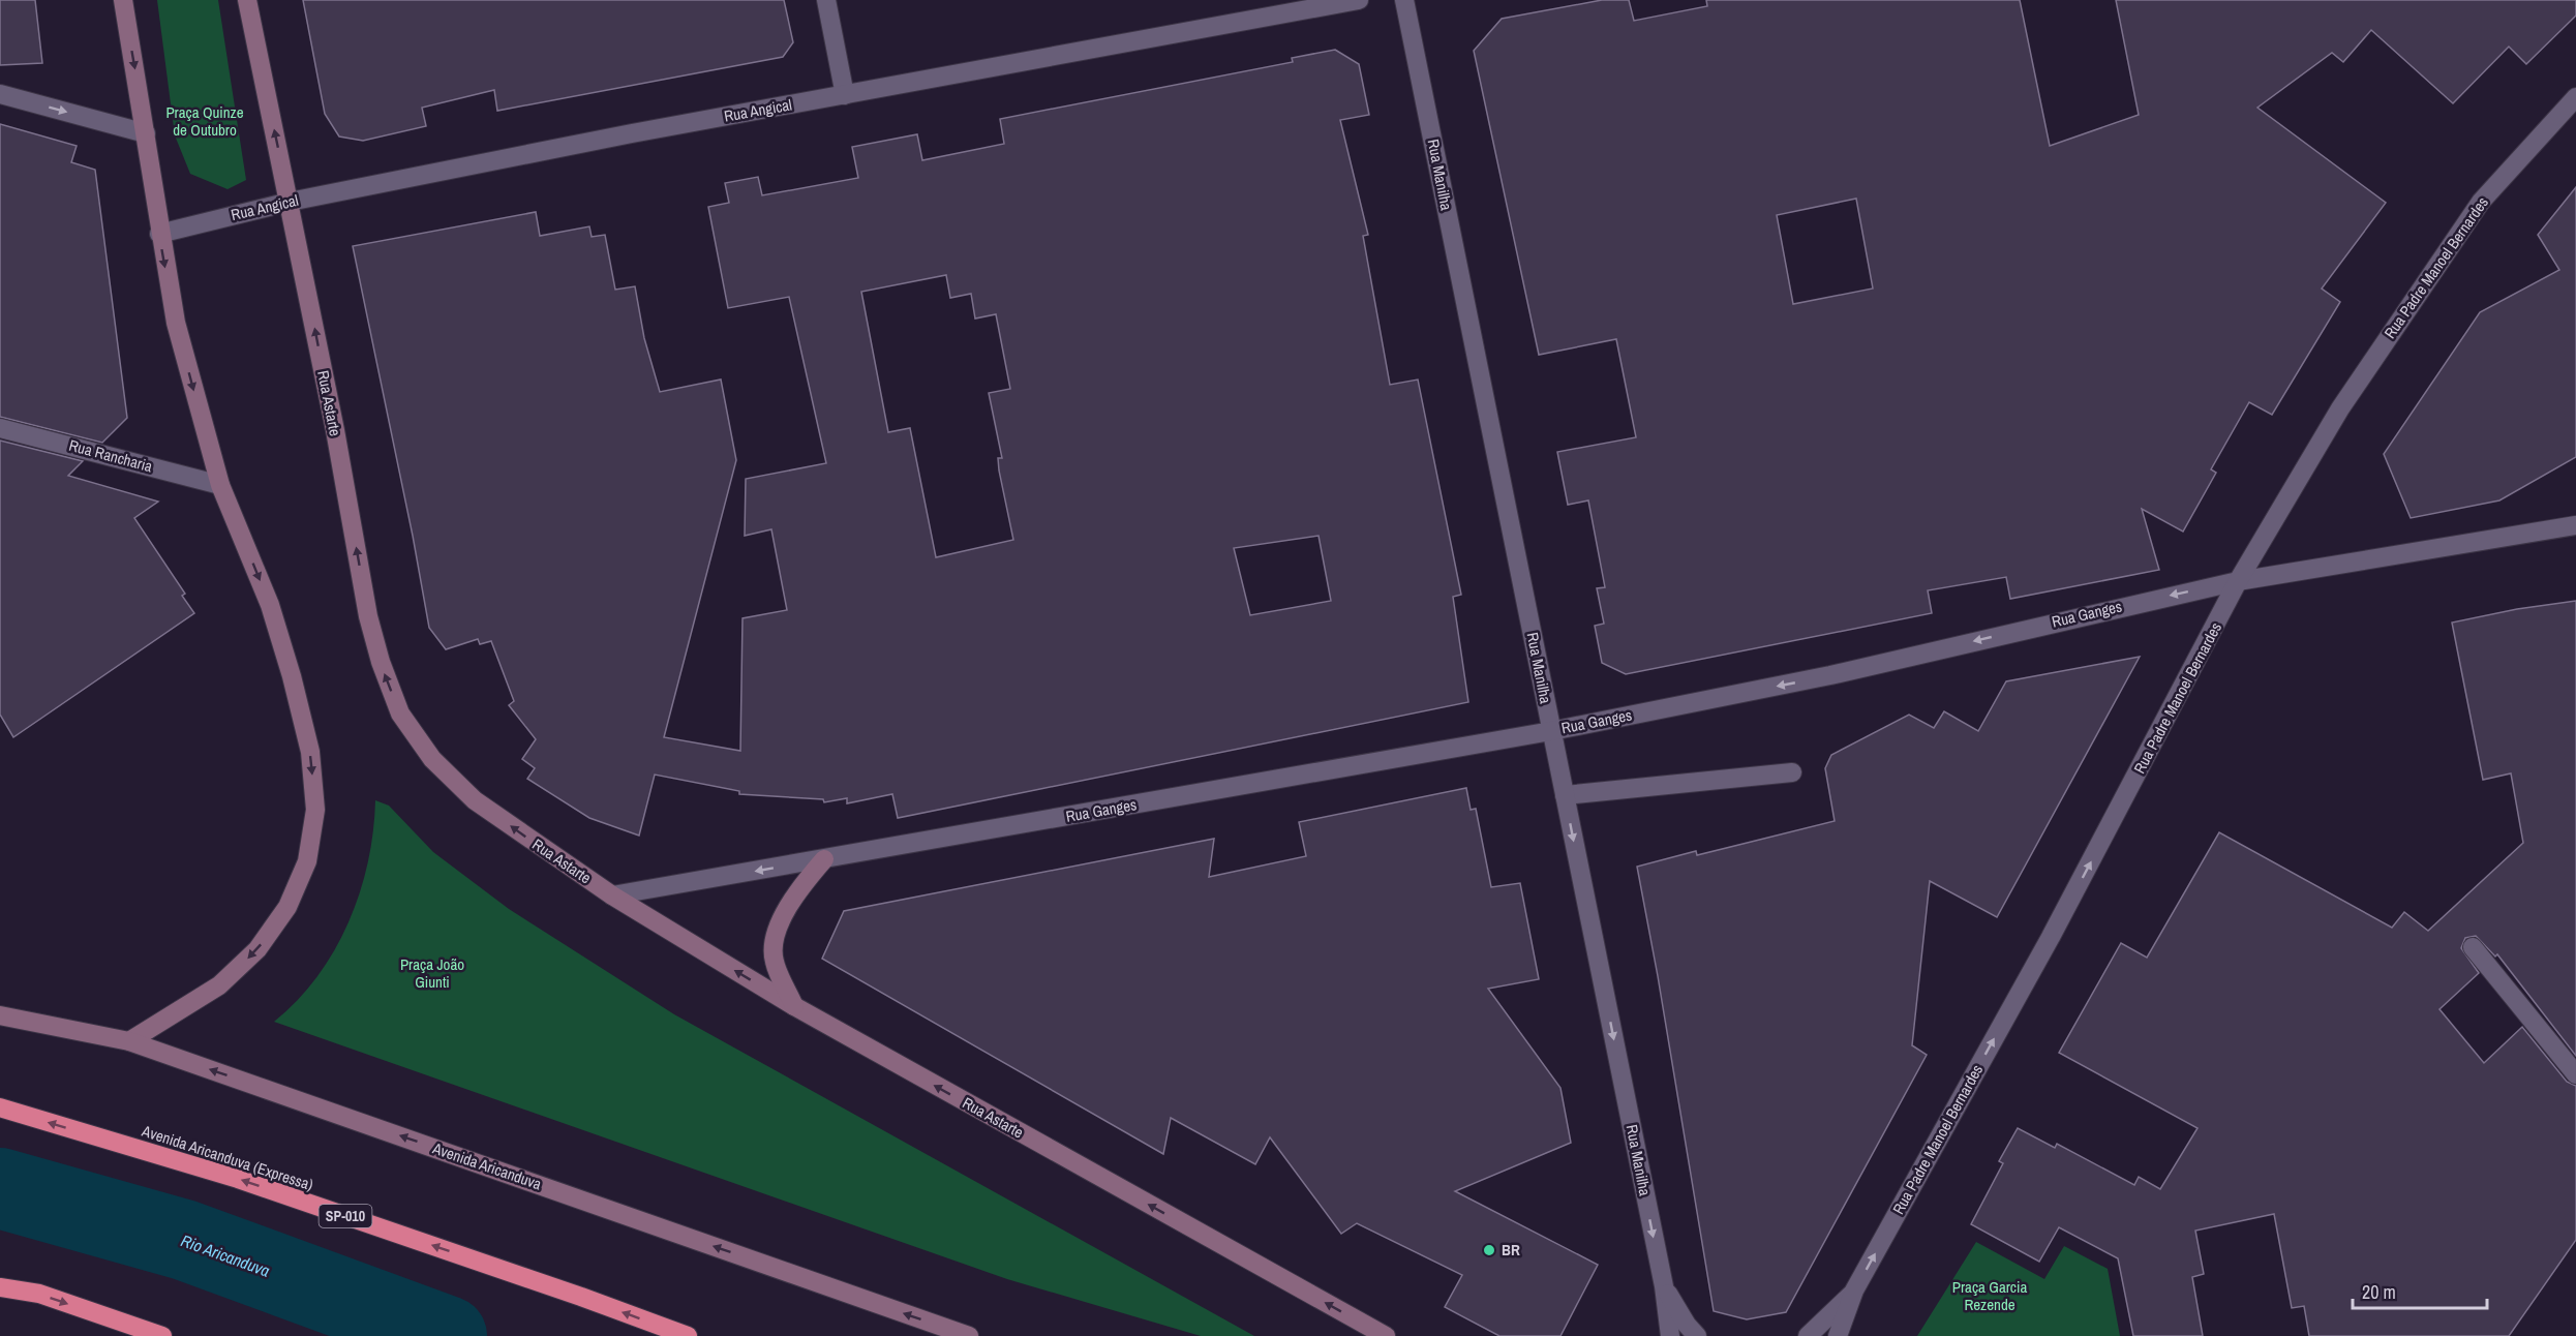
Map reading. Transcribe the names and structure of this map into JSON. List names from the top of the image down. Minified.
{"streets":{"highway":["Avenida Aricanduva (Expressa)","SP-010"],"main road":["Rua Astarte","Avenida Aricanduva"],"street":["Rua Angical","Rua Manilha","Rua Padre Manoel Bernardes","Rua Rancharia","Rua Ganges"]},"crossings":[["Rua Angical","Rua Astarte"],["Rua Manilha","Rua Ganges"],["Rua Padre Manoel Bernardes","Rua Ganges"],["Rua Astarte","Rua Ganges"]],"one_way":["Rua Manilha","Rua Padre Manoel Bernardes","Rua Astarte","Rua Ganges","Avenida Aricanduva (Expressa)","Avenida Aricanduva"],"water":["Rio Aricanduva"],"parks":["Praça Quinze de Outubro","Praça João Giunti","Praça Garcia Rezende"],"places":["BR"],"scale_bar":"20 m"}
